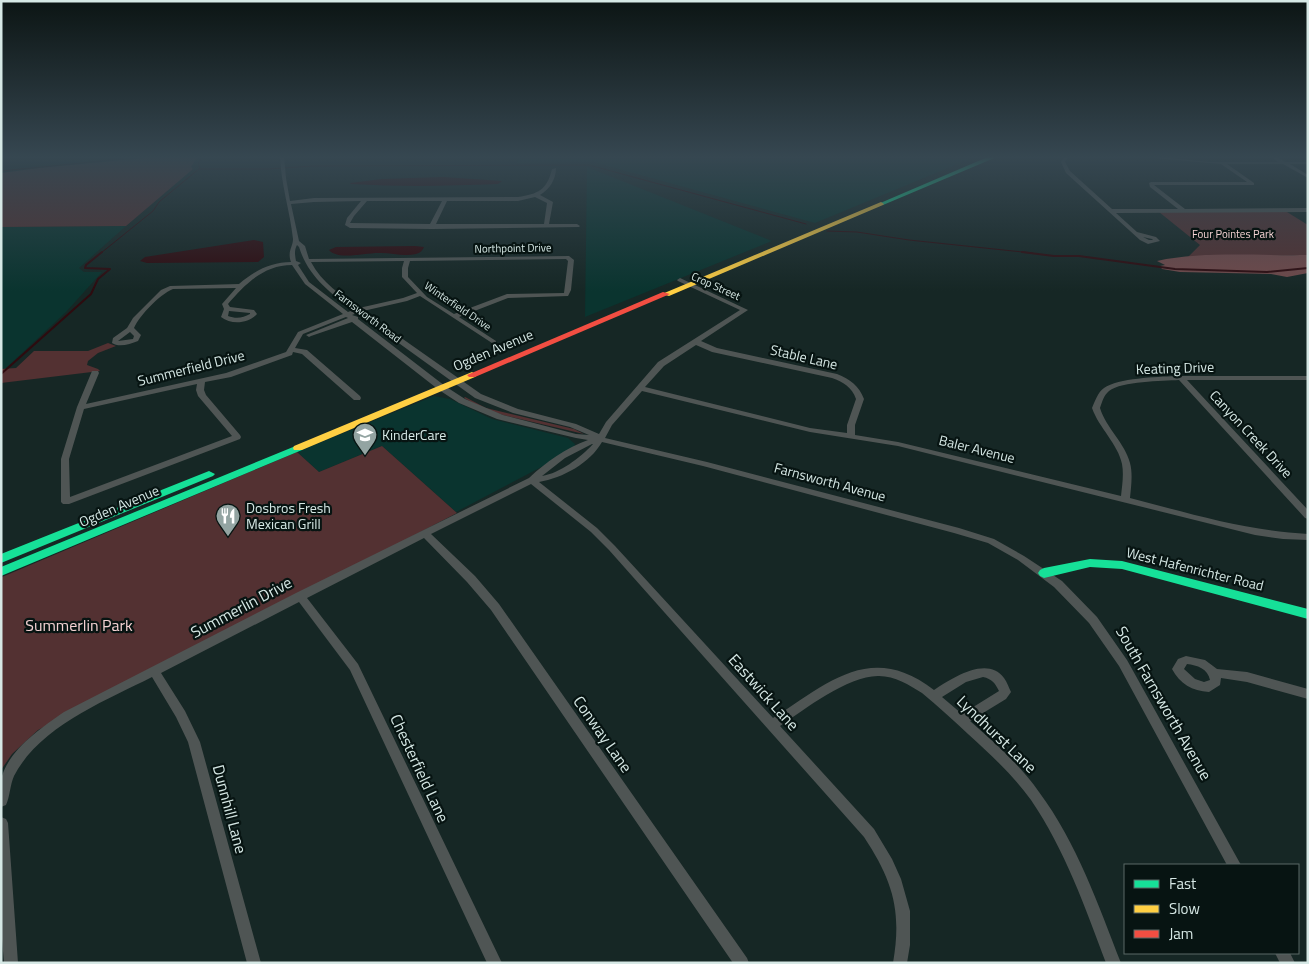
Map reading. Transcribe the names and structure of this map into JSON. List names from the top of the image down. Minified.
{"streets":{"main road":["Ogden Avenue","West Hafenrichter Road"],"street":["Northpoint Drive","Crop Street","Winterfield Drive","Farnsworth Road","Stable Lane","Summerfield Drive","Keating Drive","Canyon Creek Drive","Baler Avenue","Farnsworth Avenue","Summerlin Drive","Eastwick Lane","South Farnsworth Avenue","Conway Lane","Lyndhurst Lane","Chesterfield Lane","Dunnhill Lane"]},"crossings":[["Northpoint Drive","Winterfield Drive"],["Northpoint Drive","Farnsworth Road"],["Crop Street","Ogden Avenue"],["Crop Street","Summerlin Drive"],["Farnsworth Road","Ogden Avenue"],["Farnsworth Road","Farnsworth Avenue"],["Ogden Avenue","Farnsworth Avenue"],["Stable Lane","Baler Avenue"],["Stable Lane","Summerlin Drive"],["Keating Drive","Canyon Creek Drive"],["Keating Drive","Baler Avenue"],["Baler Avenue","Summerlin Drive"],["Farnsworth Avenue","West Hafenrichter Road"],["Farnsworth Avenue","Summerlin Drive"],["Farnsworth Avenue","South Farnsworth Avenue"],["West Hafenrichter Road","South Farnsworth Avenue"],["Summerlin Drive","Eastwick Lane"],["Summerlin Drive","Conway Lane"],["Summerlin Drive","Chesterfield Lane"],["Summerlin Drive","Dunnhill Lane"],["Eastwick Lane","Lyndhurst Lane"]],"parks":["Four Pointes Park","Summerlin Park"],"places":{"school or university":["KinderCare"],"restaurant":["Dosbros Fresh Mexican Grill"]},"legend":["Fast","Slow","Jam"]}
